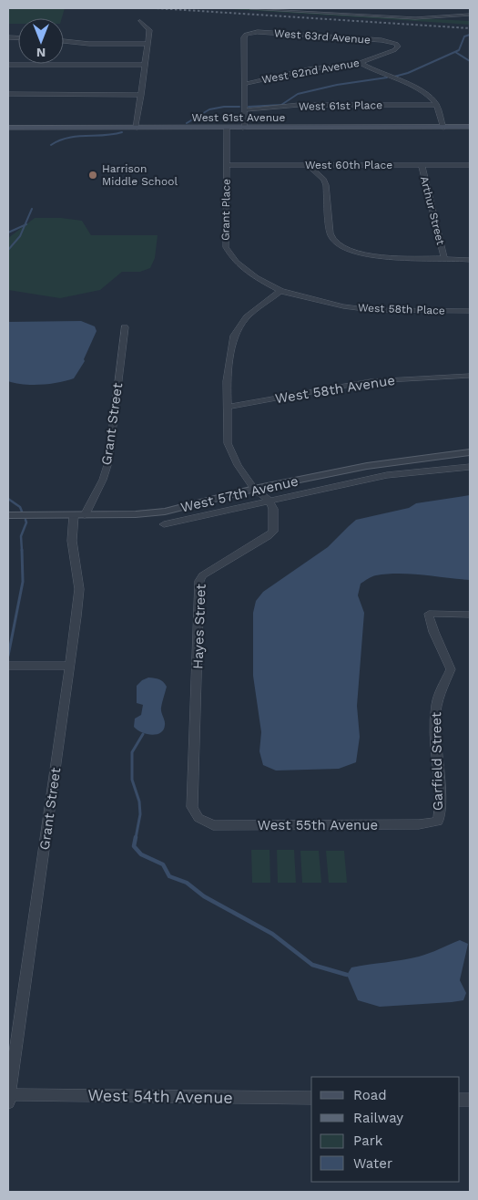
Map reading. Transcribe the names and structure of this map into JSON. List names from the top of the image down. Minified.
{"streets":{"main road":["West 61st Avenue"],"street":["West 63rd Avenue","West 62nd Avenue","West 61st Place","West 60th Place","Grant Place","Arthur Street","West 58th Place","West 58th Avenue","Grant Street","West 57th Avenue","Hayes Street","Garfield Street","West 55th Avenue","West 54th Avenue"]},"crossings":[["West 63rd Avenue","West 62nd Avenue"],["West 61st Avenue","Grant Place"],["West 60th Place","Grant Place"],["West 60th Place","Arthur Street"],["Grant Place","West 58th Place"],["Grant Street","West 57th Avenue"],["Grant Street","West 54th Avenue"],["Hayes Street","West 55th Avenue"],["Garfield Street","West 55th Avenue"]],"places":["Harrison Middle School"],"legend":["Road","Railway","Park","Water"],"north":"bottom"}
